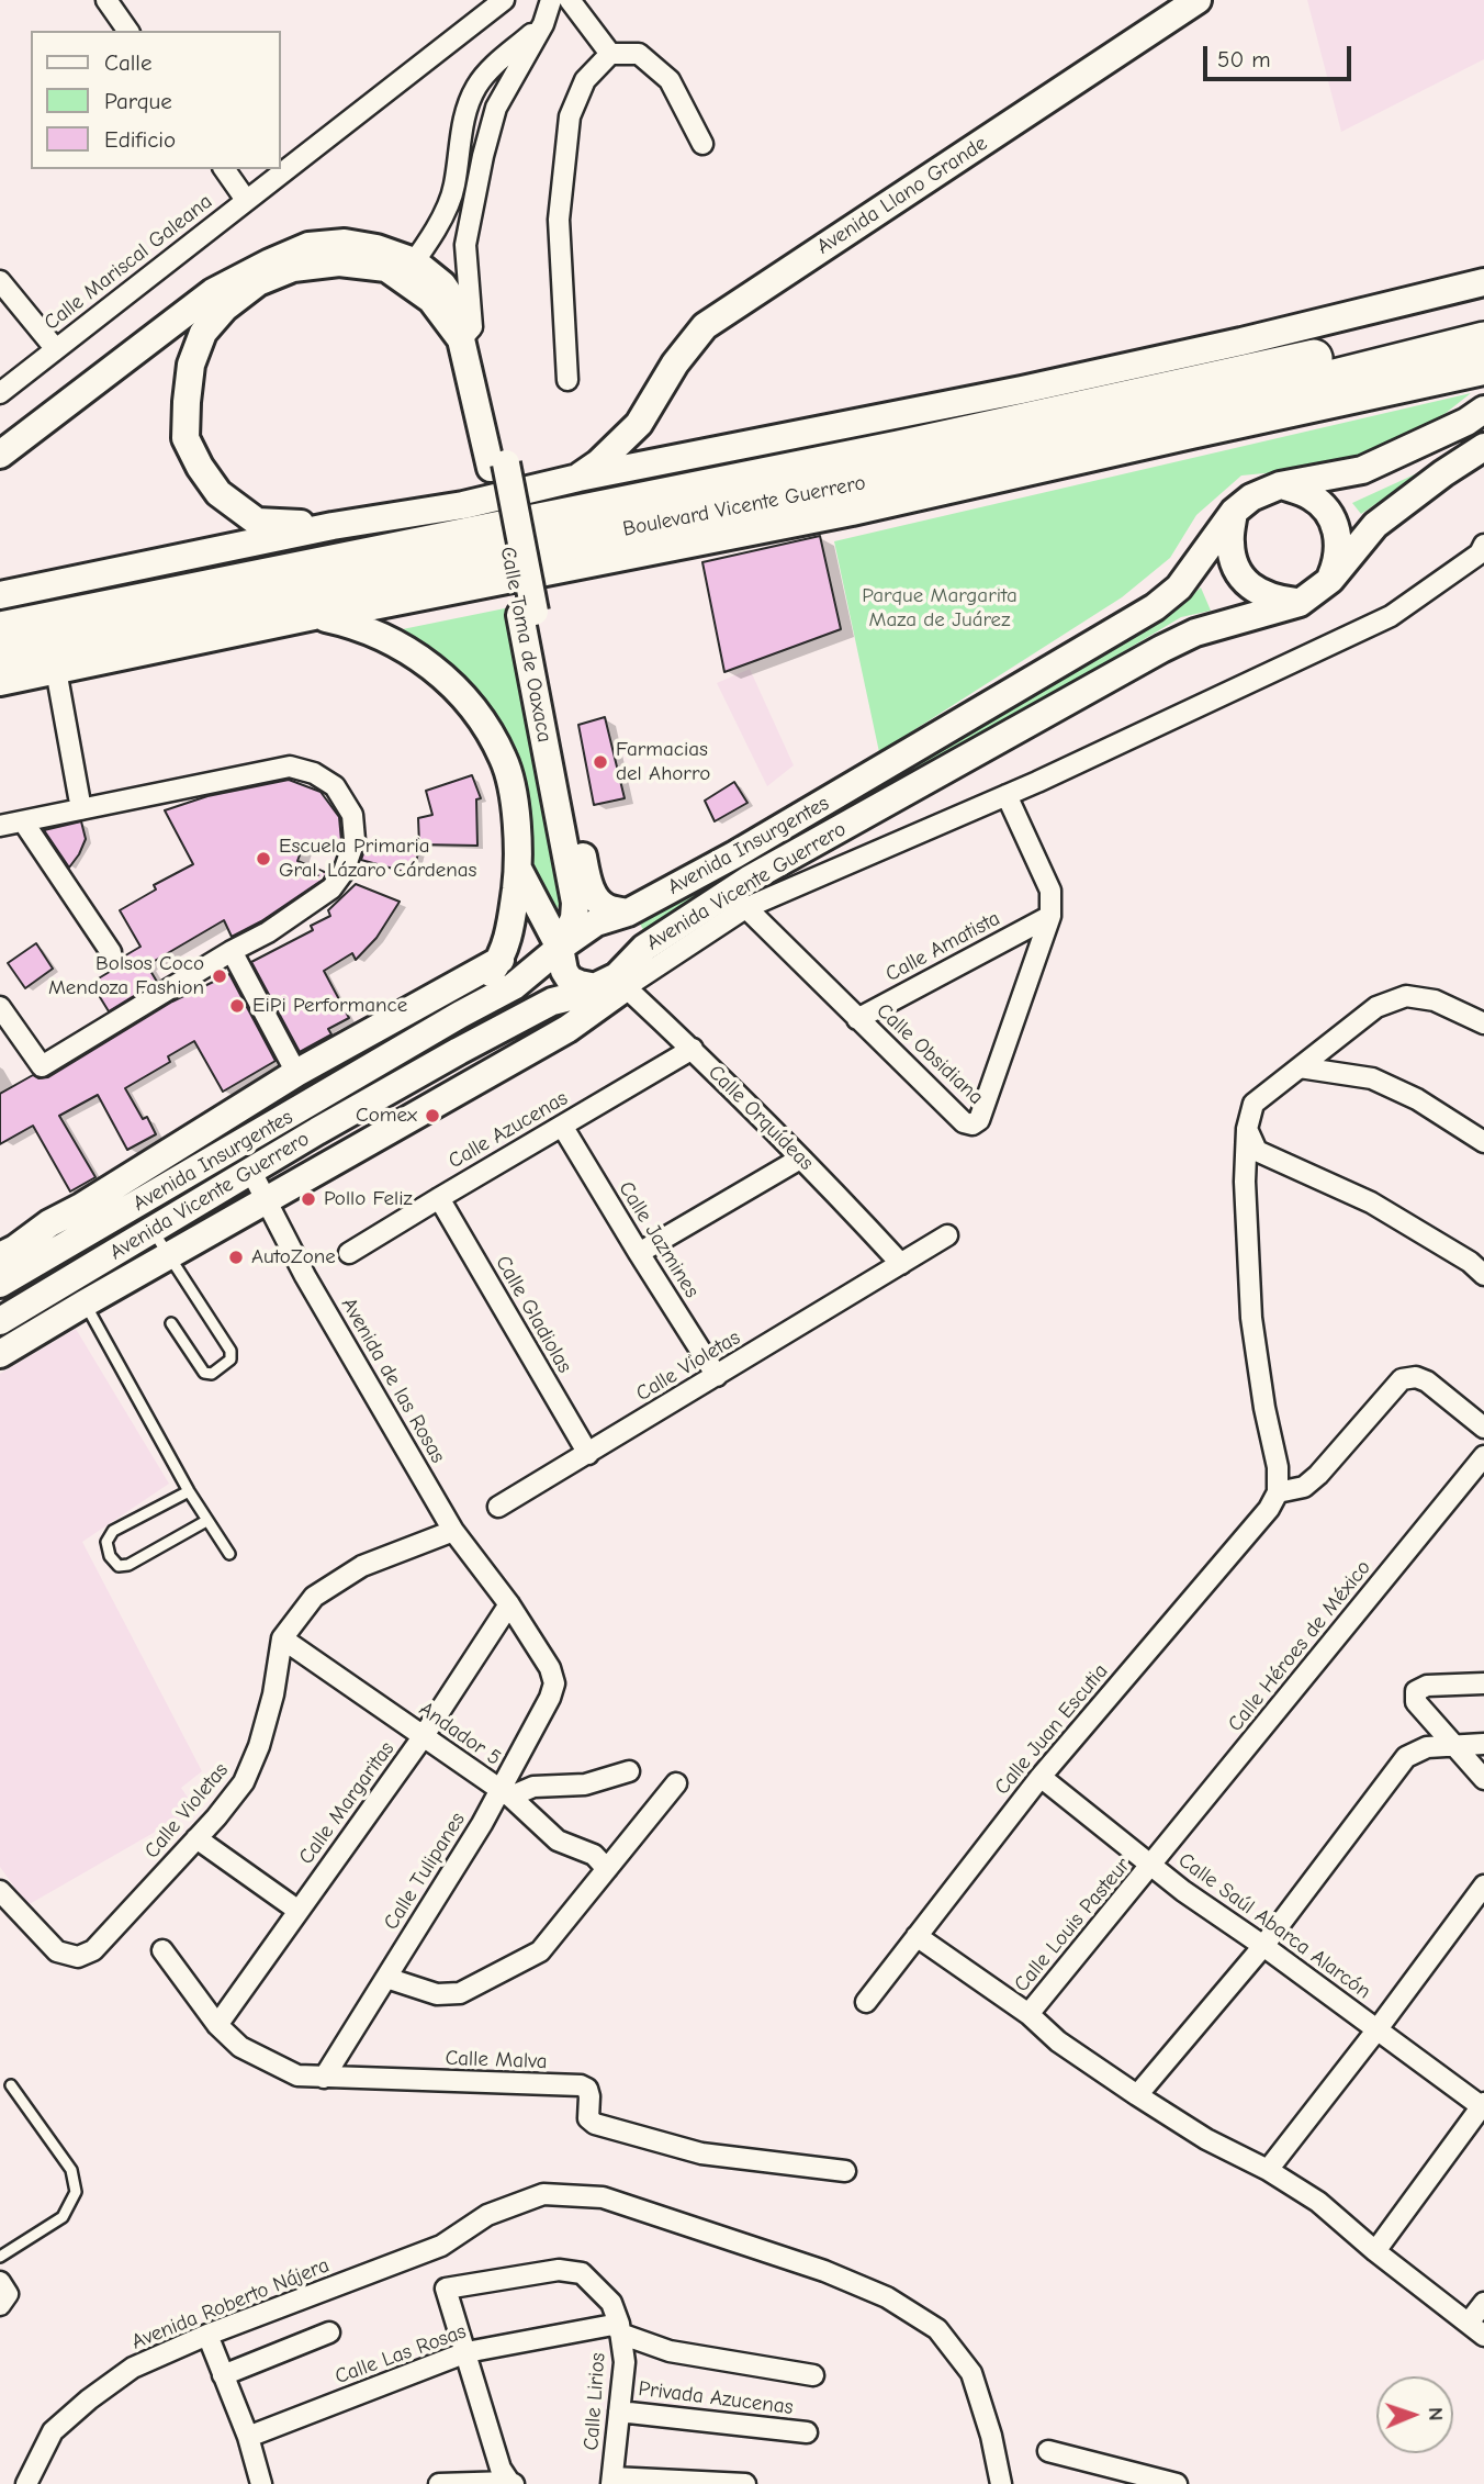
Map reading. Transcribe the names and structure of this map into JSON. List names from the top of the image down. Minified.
{"streets":{"highway":["Boulevard Vicente Guerrero"],"main road":["Avenida Llano Grande","Calle Toma de Oaxaca","Avenida Insurgentes","Avenida Vicente Guerrero"],"street":["Calle Mariscal Galeana","Calle Amatista","Calle Obsidiana","Calle Orquídeas","Calle Azucenas","Calle Jazmines","Calle Gladiolas","Calle Violetas","Avenida de las Rosas","Calle Héroes de México","Calle Juan Escutia","Andador 5","Calle Margaritas","Calle Tulipanes","Calle Louis Pasteur","Calle Saúl Abarca Alarcón","Calle Malva","Avenida Roberto Nájera","Calle Las Rosas","Privada Azucenas","Calle Lirios"]},"crossings":[["Calle Toma de Oaxaca","Avenida Insurgentes"],["Avenida Insurgentes","Avenida Vicente Guerrero"],["Avenida Vicente Guerrero","Calle Obsidiana"],["Avenida Vicente Guerrero","Calle Orquídeas"],["Avenida Vicente Guerrero","Avenida de las Rosas"],["Calle Amatista","Calle Obsidiana"],["Calle Orquídeas","Calle Azucenas"],["Calle Orquídeas","Calle Violetas"],["Calle Azucenas","Calle Jazmines"],["Calle Azucenas","Calle Gladiolas"],["Calle Jazmines","Calle Violetas"],["Calle Gladiolas","Calle Violetas"],["Calle Violetas","Avenida de las Rosas"],["Calle Violetas","Andador 5"],["Avenida de las Rosas","Calle Margaritas"],["Avenida de las Rosas","Calle Tulipanes"],["Calle Héroes de México","Calle Louis Pasteur"],["Calle Héroes de México","Calle Saúl Abarca Alarcón"],["Calle Juan Escutia","Calle Saúl Abarca Alarcón"],["Andador 5","Calle Margaritas"],["Andador 5","Calle Tulipanes"],["Calle Margaritas","Calle Malva"],["Calle Tulipanes","Calle Malva"],["Calle Louis Pasteur","Calle Saúl Abarca Alarcón"],["Calle Las Rosas","Calle Lirios"],["Privada Azucenas","Calle Lirios"]],"parks":["Parque Margarita Maza de Juárez"],"places":["Farmacias del Ahorro","Escuela Primaria Gral. Lázaro Cárdenas","Bolsos Coco Mendoza Fashion","EiPi Performance","Comex","Pollo Feliz","AutoZone"],"legend":["Calle","Parque","Edificio"],"scale_bar":"50 m","north":"right"}
